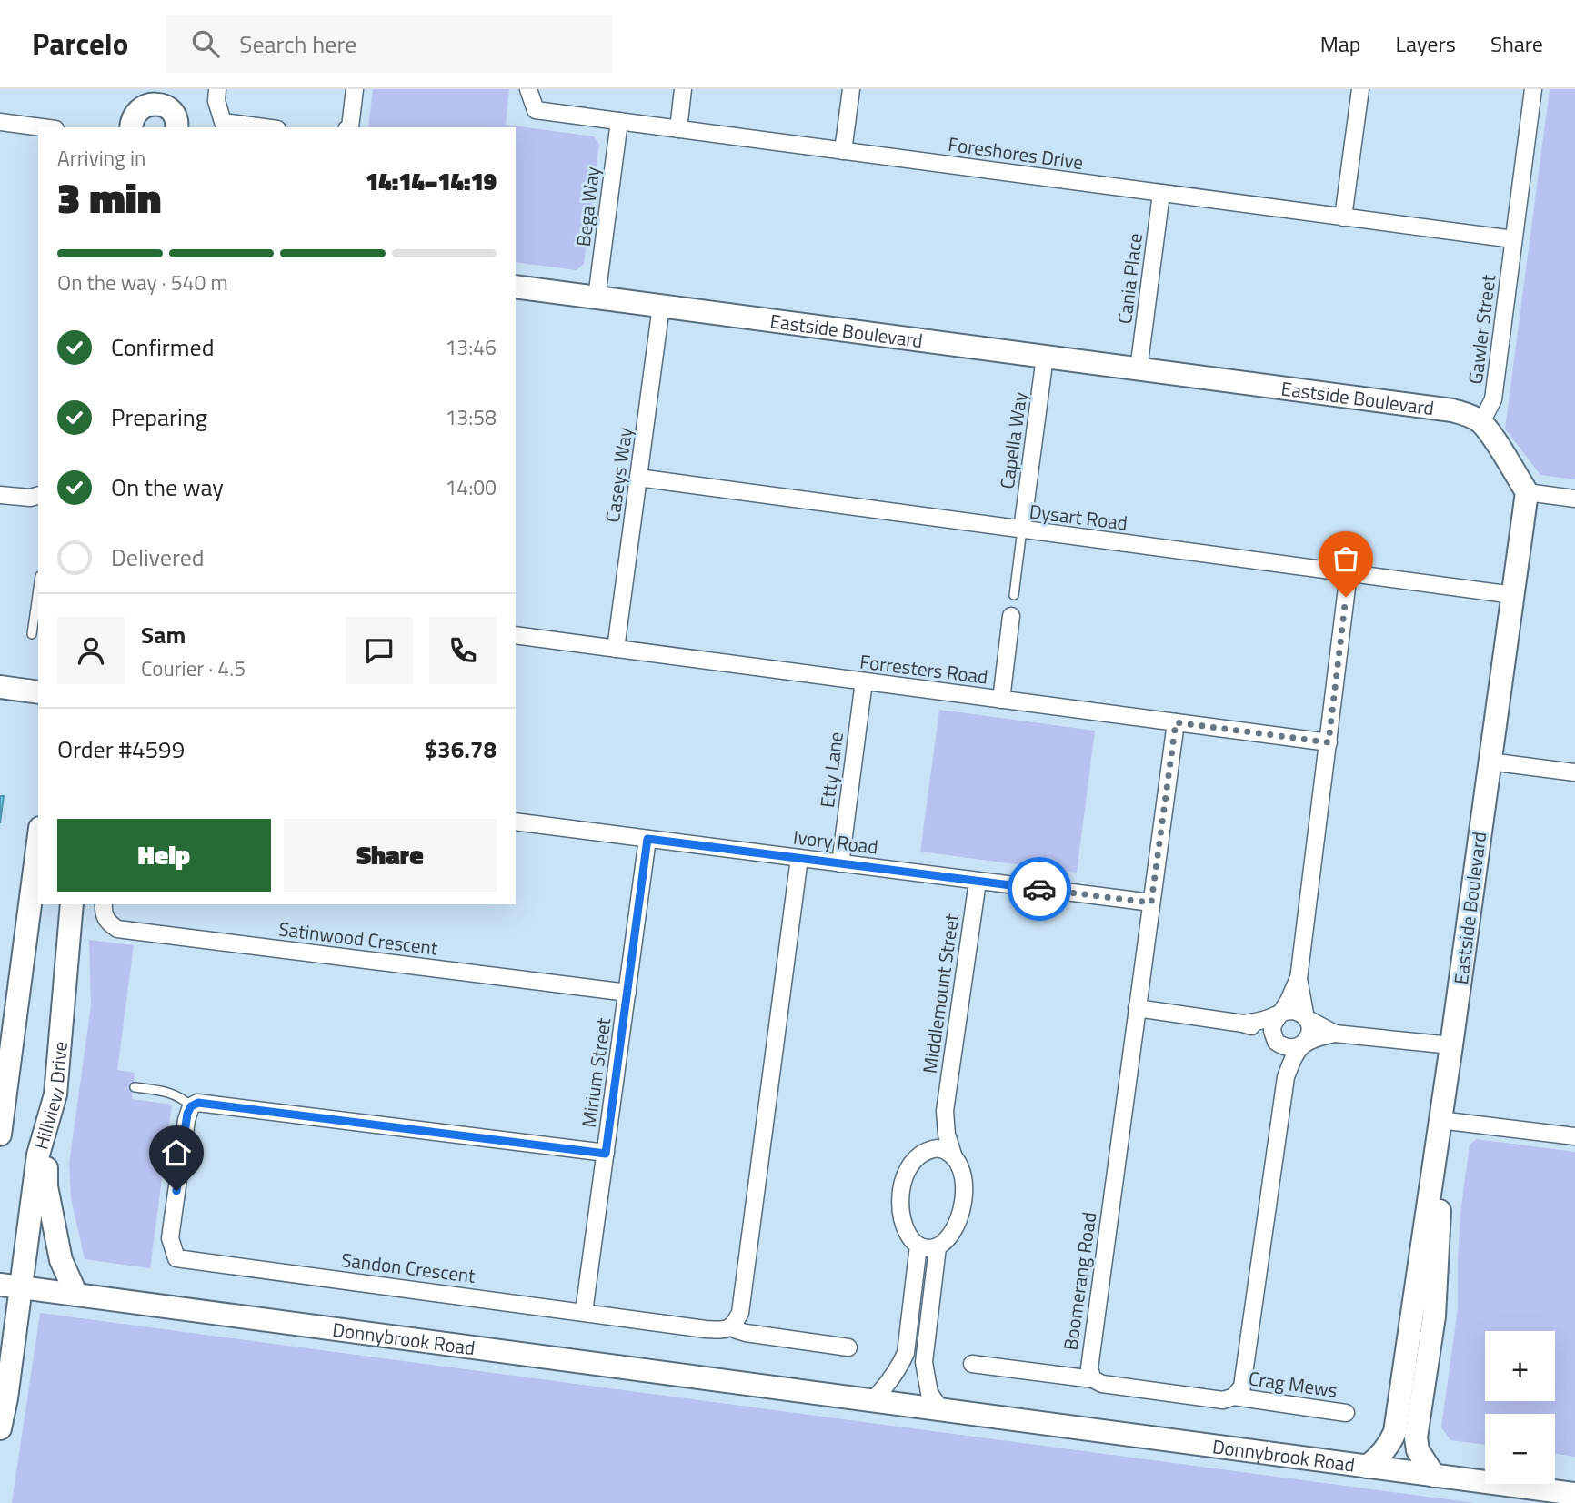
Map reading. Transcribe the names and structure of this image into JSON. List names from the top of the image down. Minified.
{"streets":{"street":["Foreshores Drive","Bega Way","Cania Place","Gawler Street","Eastside Boulevard","Capella Way","Caseys Way","Dysart Road","Forresters Road","Etty Lane","Ivory Road","Satinwood Crescent","Middlemount Street","Mirium Street","Hillview Drive","Sandon Crescent","Boomerang Road","Donnybrook Road","Crag Mews"]},"crossings":[["Foreshores Drive","Bega Way"],["Foreshores Drive","Cania Place"],["Foreshores Drive","Gawler Street"],["Bega Way","Eastside Boulevard"],["Cania Place","Eastside Boulevard"],["Gawler Street","Eastside Boulevard"],["Eastside Boulevard","Capella Way"],["Eastside Boulevard","Caseys Way"],["Eastside Boulevard","Dysart Road"],["Eastside Boulevard","Donnybrook Road"],["Capella Way","Dysart Road"],["Caseys Way","Dysart Road"],["Caseys Way","Forresters Road"],["Forresters Road","Etty Lane"],["Forresters Road","Boomerang Road"],["Etty Lane","Ivory Road"],["Ivory Road","Middlemount Street"],["Ivory Road","Mirium Street"],["Ivory Road","Boomerang Road"],["Satinwood Crescent","Mirium Street"],["Mirium Street","Sandon Crescent"],["Hillview Drive","Donnybrook Road"]],"page":{"header":"Parcelo","search":"Search here","nav":["Map","Layers","Share"],"heading":["3 min","Arriving in","14:14–14:19"],"panel":["Sam","Courier · 4.5","Order #4599","$36.78"],"bar":"On the way · 540 m","list":[["Confirmed","13:46"],["Preparing","13:58"],["On the way","14:00"],"Delivered"],"buttons":["Help","Share"],"map_buttons":["+","−"]}}
